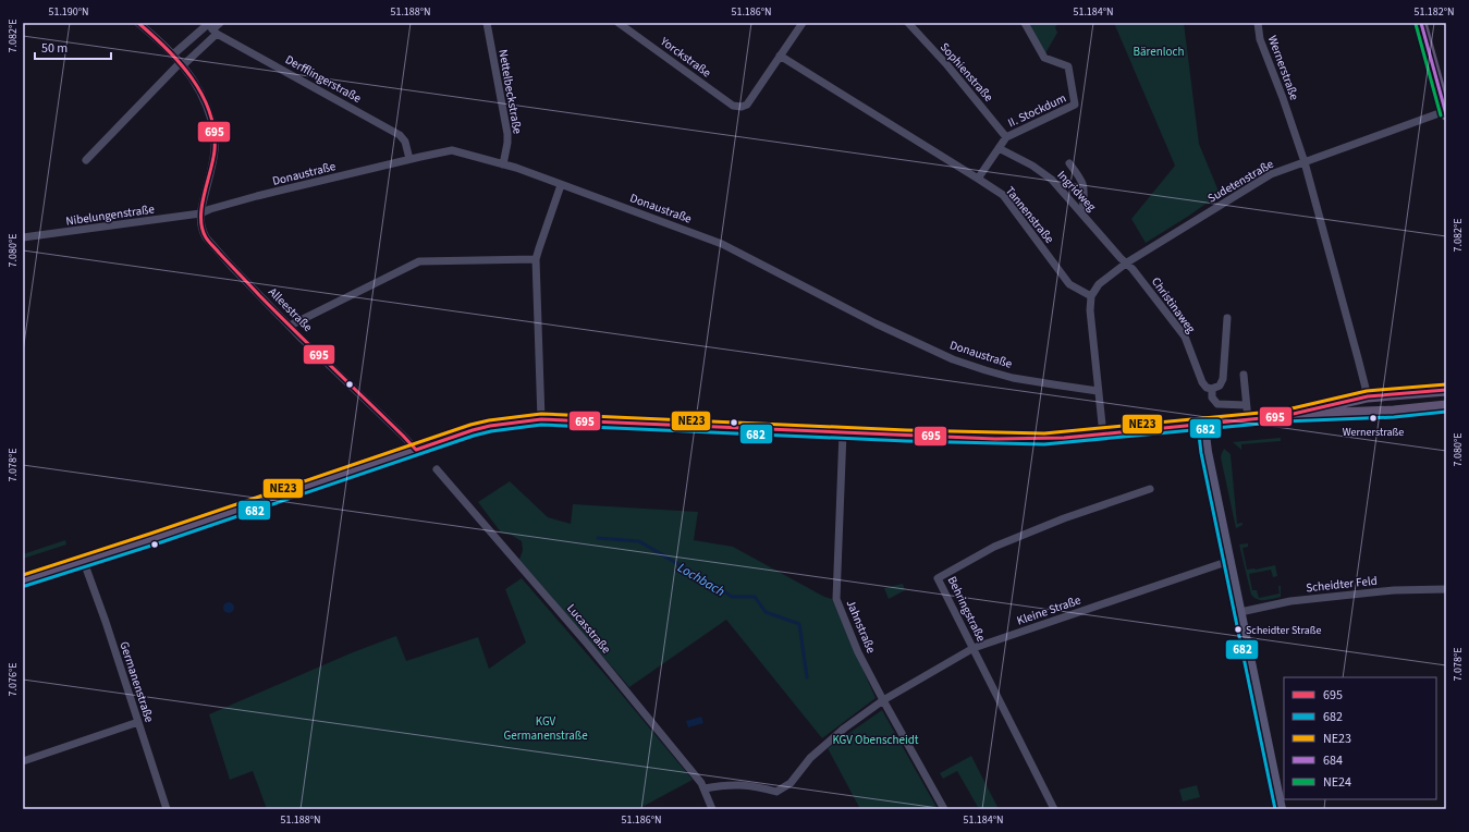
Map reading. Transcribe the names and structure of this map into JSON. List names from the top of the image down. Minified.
{"streets":{"street":["Yorckstraße","Wernerstraße","Sophienstraße","Derfflingerstraße","Nettelbeckstraße","II. Stockdum","Donaustraße","Sudetenstraße","Ingridweg","Nibelungenstraße","Tannenstraße","Christinaweg","Alleestraße","Scheidter Feld","Behringstraße","Kleine Straße","Jahnstraße","Lucasstraße","Germanenstraße"]},"crossings":[["Yorckstraße","Tannenstraße"],["Wernerstraße","Sudetenstraße"],["Sophienstraße","II. Stockdum"],["Derfflingerstraße","Donaustraße"],["Nettelbeckstraße","Donaustraße"],["II. Stockdum","Ingridweg"],["II. Stockdum","Tannenstraße"],["Donaustraße","Nibelungenstraße"],["Donaustraße","Alleestraße"],["Sudetenstraße","Ingridweg"],["Sudetenstraße","Tannenstraße"],["Sudetenstraße","Christinaweg"],["Ingridweg","Christinaweg"],["Nibelungenstraße","Alleestraße"],["Behringstraße","Kleine Straße"],["Kleine Straße","Jahnstraße"],["Kleine Straße","Lucasstraße"]],"water":["Lochbach"],"parks":["Bärenloch","KGV Germanenstraße","KGV Obenscheidt"],"places":["Wernerstraße","Scheidter Straße"],"lines":["transit line 695","transit line 684","transit line NE24","transit line NE23","transit line 682"],"legend":["695","682","NE23","684","NE24"],"scale_bar":"50 m","coordinates":["51.190°N","51.188°N","51.186°N","51.184°N","51.182°N","7.082°E","7.080°E","7.078°E","7.076°E"]}
